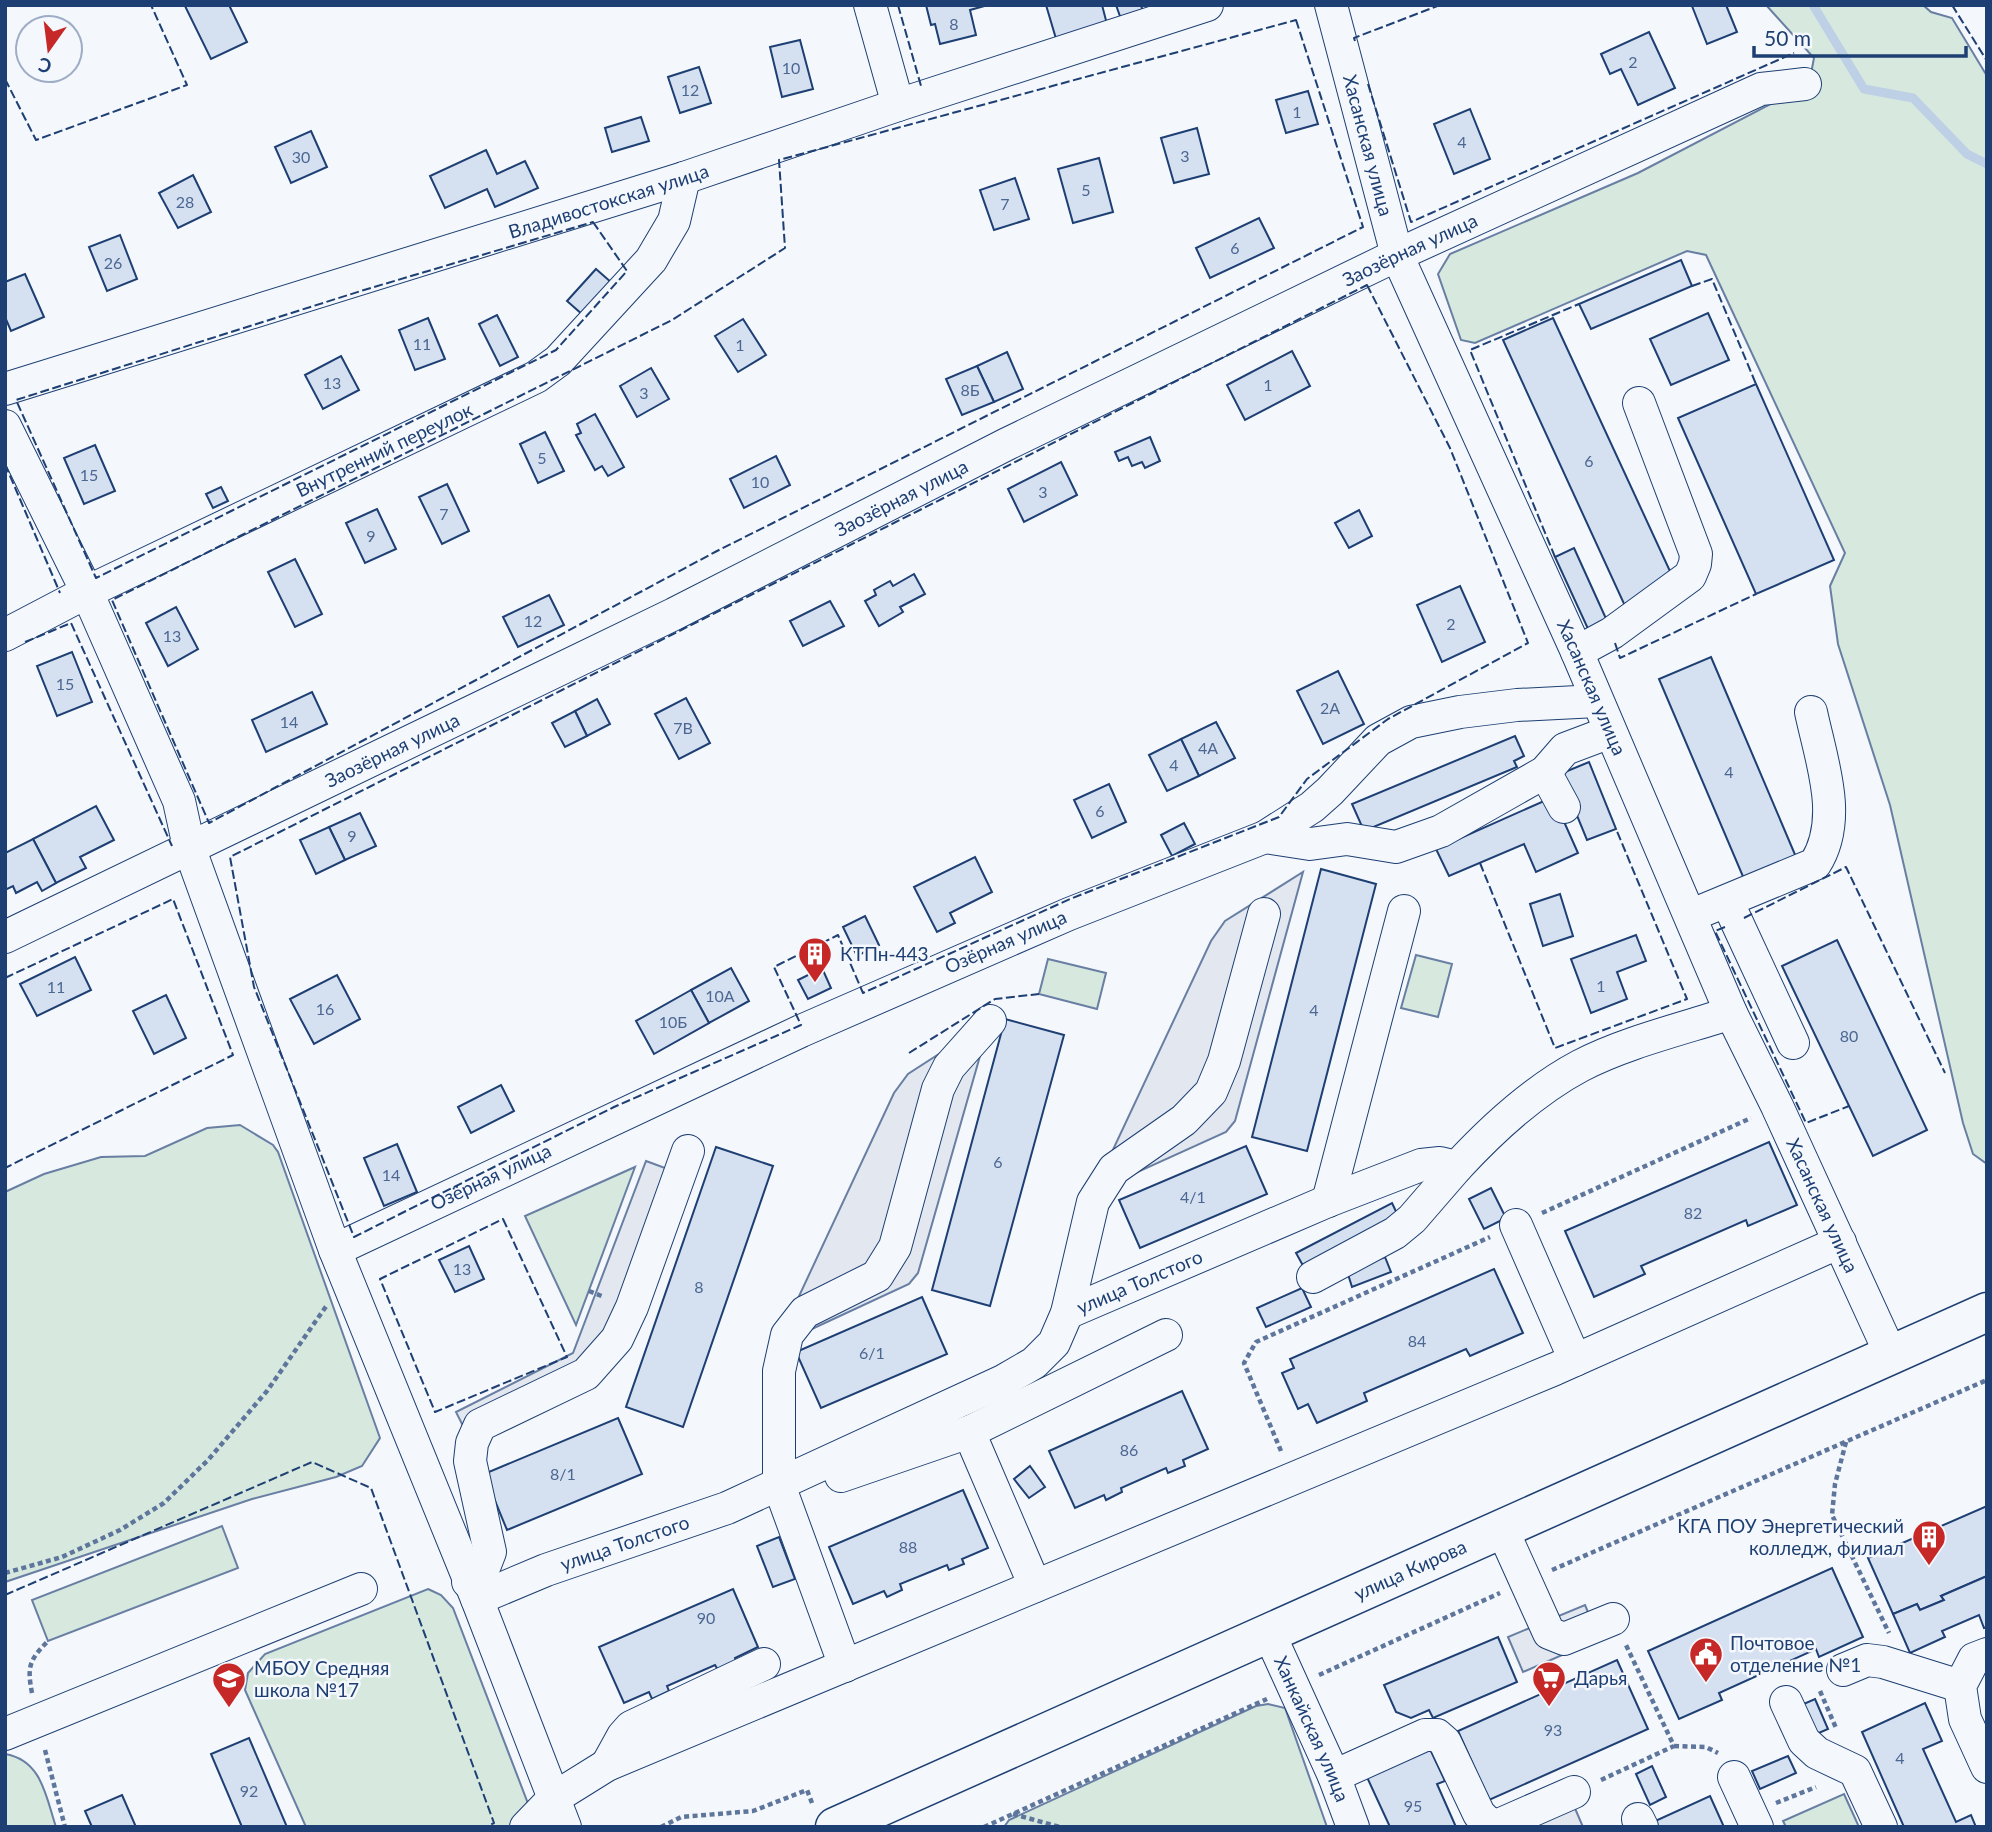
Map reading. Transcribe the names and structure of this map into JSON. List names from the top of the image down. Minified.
{"streets":{"main road":["улица Кирова"],"street":["Хасанская улица","Владивостокская улица","Заозёрная улица","Внутренний переулок","Озёрная улица","улица Толстого","Ханкайская улица"]},"crossings":[["Хасанская улица","Заозёрная улица"],["Хасанская улица","Озёрная улица"],["Хасанская улица","улица Кирова"],["Владивостокская улица","Внутренний переулок"],["улица Кирова","Ханкайская улица"]],"places":{"building":["КТПн-443","КГА ПОУ Энергетический колледж, филиал"],"public building":["Почтовое отделение №1"],"supermarket":["Дарья"],"school or university":["МБОУ Средняя школа №17"]},"house_numbers":["8","2","10","12","1","4","3","30","5","28","7","6","26","11","1","13","1","8Б","3","5","6","15","10","3","7","9","12","2","13","15","2А","14","7В","4А","4","4","6","9","1","11","10А","16","4","10Б","80","6","14","4/1","82","13","8","84","6/1","86","8/1","88","90","93","4","92","95"],"scale_bar":"50 m","north":"bottom"}
